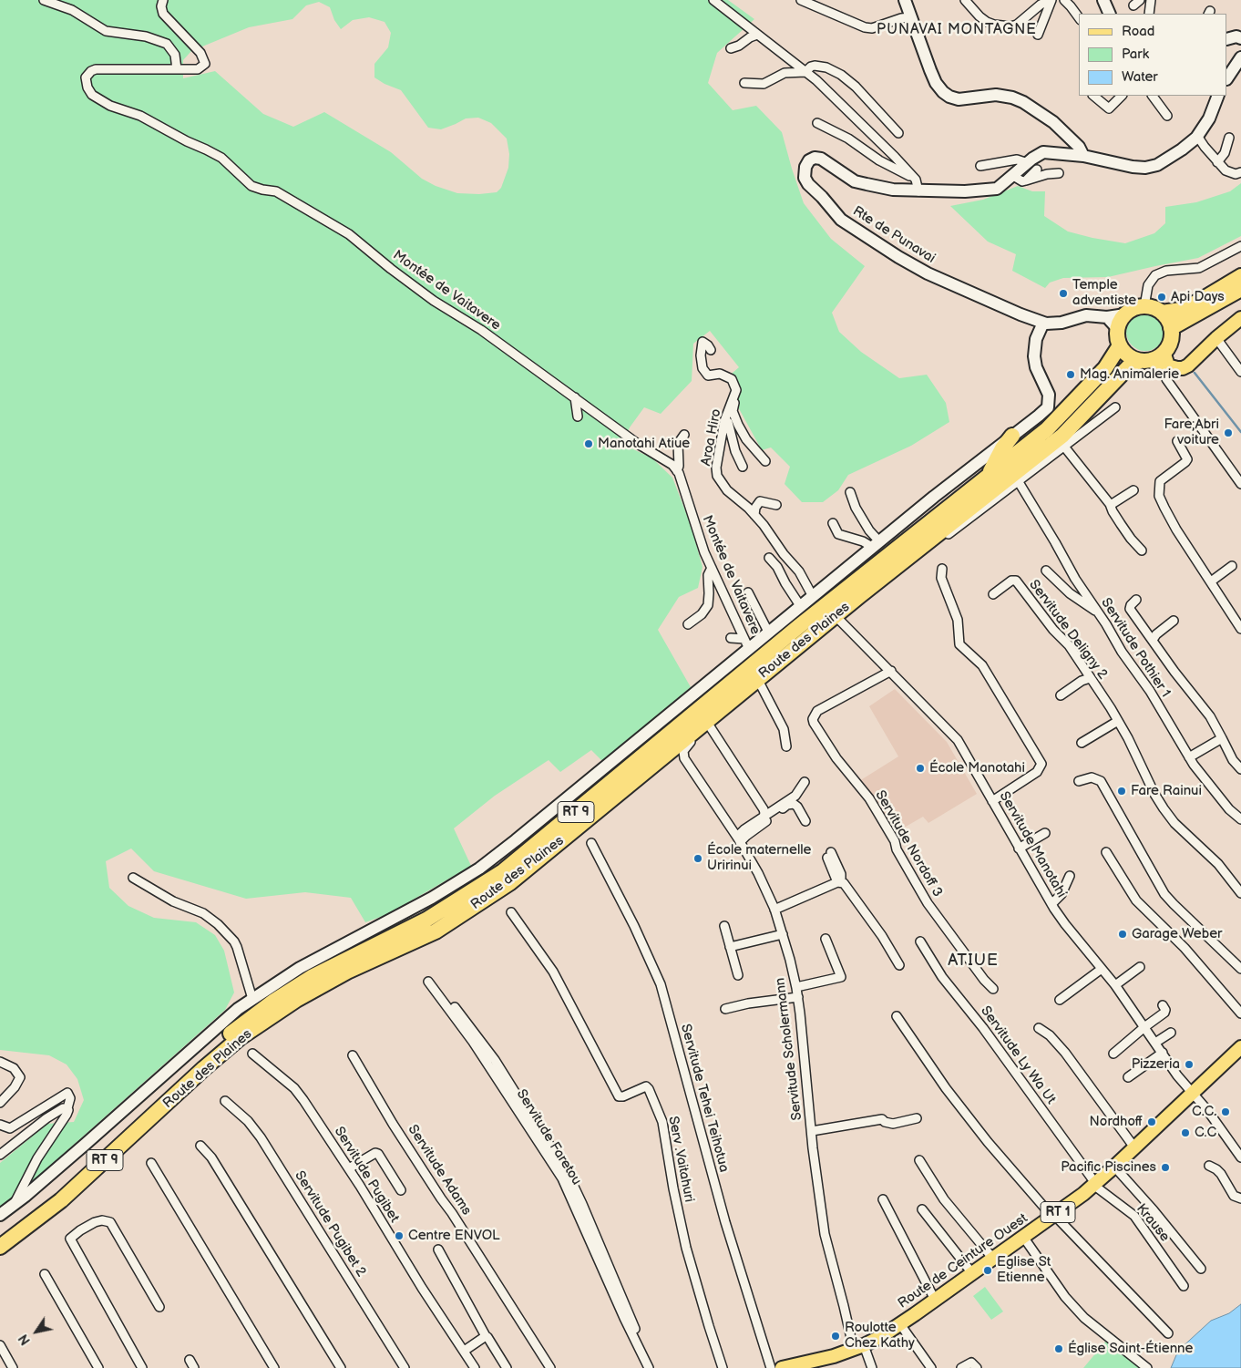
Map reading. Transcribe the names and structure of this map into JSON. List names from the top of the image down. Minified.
{"streets":{"highway":["Route des Plaines","RT 9"],"main road":["Rte de Punavai","RT 1","Route de Ceinture Ouest"],"street":["Montée de Vaitavere","Aroa Hiro","Servitude Deligny 2","Servitude Pothier 1","Servitude Nordoff 3","Servitude Manotahi","Servitude Scholermann","Servitude Ly Wa Ut","Servitude Tehei Teihotua","Servitude Faretou","Serv .Vaitahuri","Servitude Adams","Servitude Pugibet","Krause","Servitude Pugibet 2"]},"crossings":[["Rte de Punavai","Route des Plaines"],["Rte de Punavai","RT 9"],["Montée de Vaitavere","Route des Plaines"],["Aroa Hiro","Route des Plaines"],["Route des Plaines","RT 9"],["Servitude Nordoff 3","Servitude Manotahi"],["Servitude Manotahi","Route de Ceinture Ouest"],["Servitude Scholermann","Route de Ceinture Ouest"],["Servitude Ly Wa Ut","Krause"],["Servitude Ly Wa Ut","Route de Ceinture Ouest"],["Krause","Route de Ceinture Ouest"]],"districts":["PUNAVAI MONTAGNE","ATIUE"],"places":["Temple adventiste","Api Days","Mag. Animalerie","Fare;Abri voiture","Manotahi Atiue","École Manotahi","Fare Rainui","École maternelle Uririnui","Garage Weber","Pizzeria","C.C.","Nordhoff","C.C","Pacific Piscines","Centre ENVOL","Eglise St Etienne","Roulotte Chez Kathy","Église Saint-Étienne"],"legend":["Road","Park","Water"],"north":"bottom left"}
